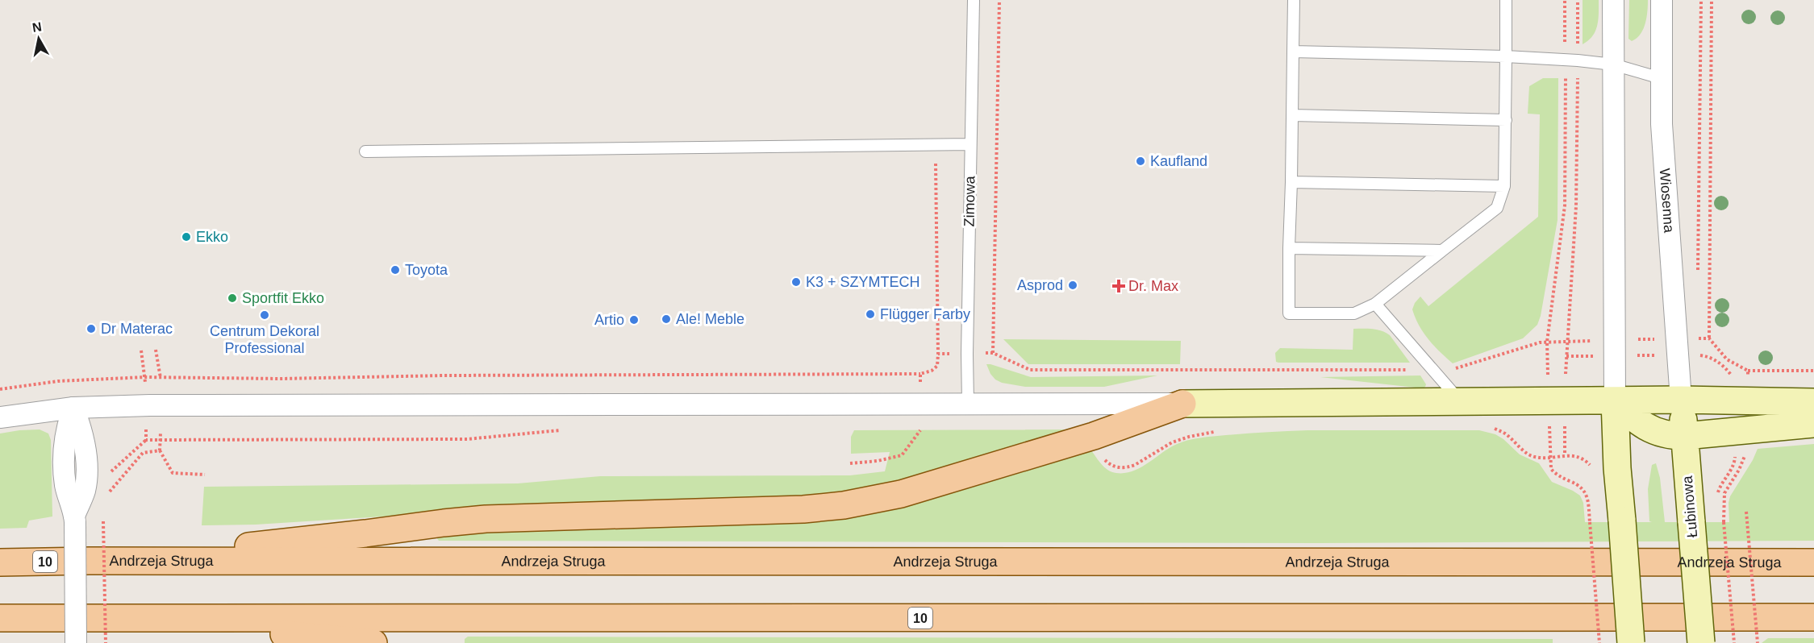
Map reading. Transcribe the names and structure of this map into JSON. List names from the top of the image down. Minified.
{"streets":{"main road":["Andrzeja Struga","10"],"street":["Wiosenna","Łubinowa"],"lane":["Zimowa"]},"crossings":[["Wiosenna","Łubinowa"]],"places":{"other":["Kaufland","Ekko","Toyota","K3 + SZYMTECH","Asprod","Sportfit Ekko","Flügger Farby","Centrum Dekoral Professional","Ale! Meble","Artio","Dr Materac"],"health":["Dr. Max"]},"north":"top"}
